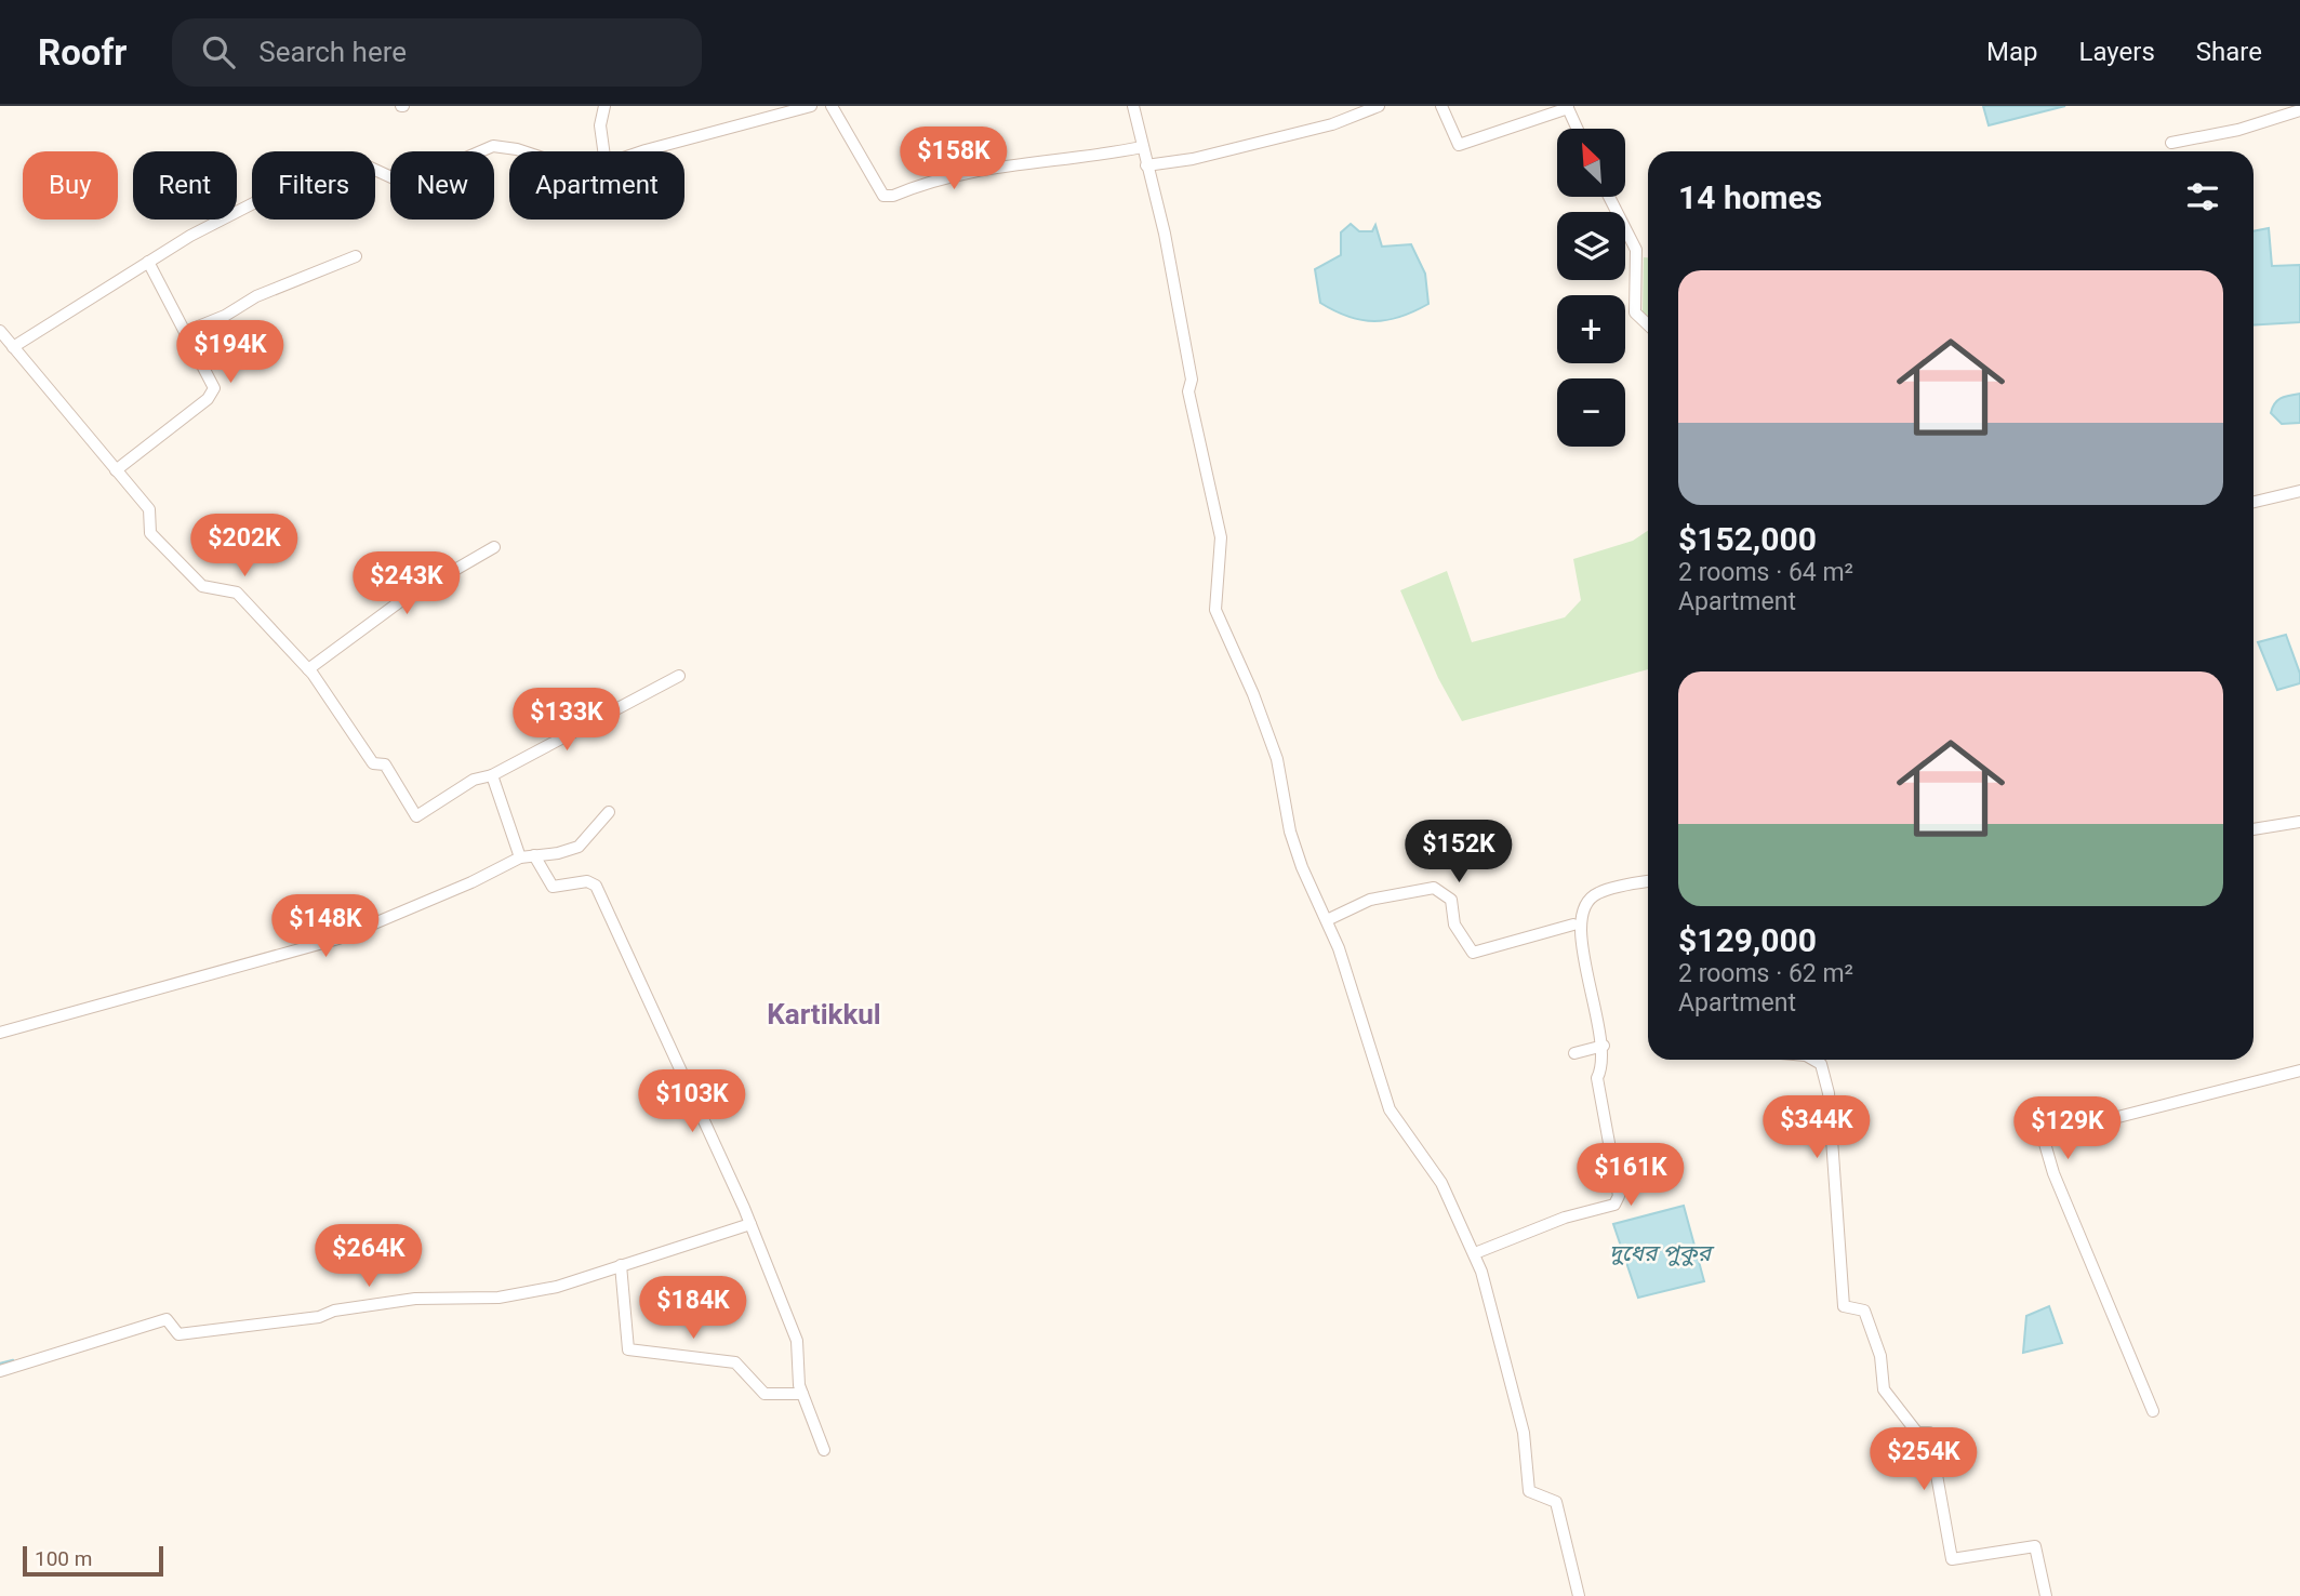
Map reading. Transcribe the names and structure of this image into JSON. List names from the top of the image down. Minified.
{"districts":["Kartikkul"],"water":["দুধের পুকুর"],"scale_bar":"100 m","north":"top left","page":{"header":"Roofr","search":"Search here","nav":["Map","Layers","Share"],"price":["$158K","$194K","$202K","$243K","$133K","$152K","$148K","$103K","$344K","$129K","$161K","$264K","$184K","$254K"],"map_buttons":["+","−"],"chip":["Buy","Rent","Filters","New","Apartment"],"heading":"14 homes","list":[{"name":"$152,000","note":"2 rooms · 64 m² · Apartment"},{"name":"$129,000","note":"2 rooms · 62 m² · Apartment"}],"scale":"100 m"}}
